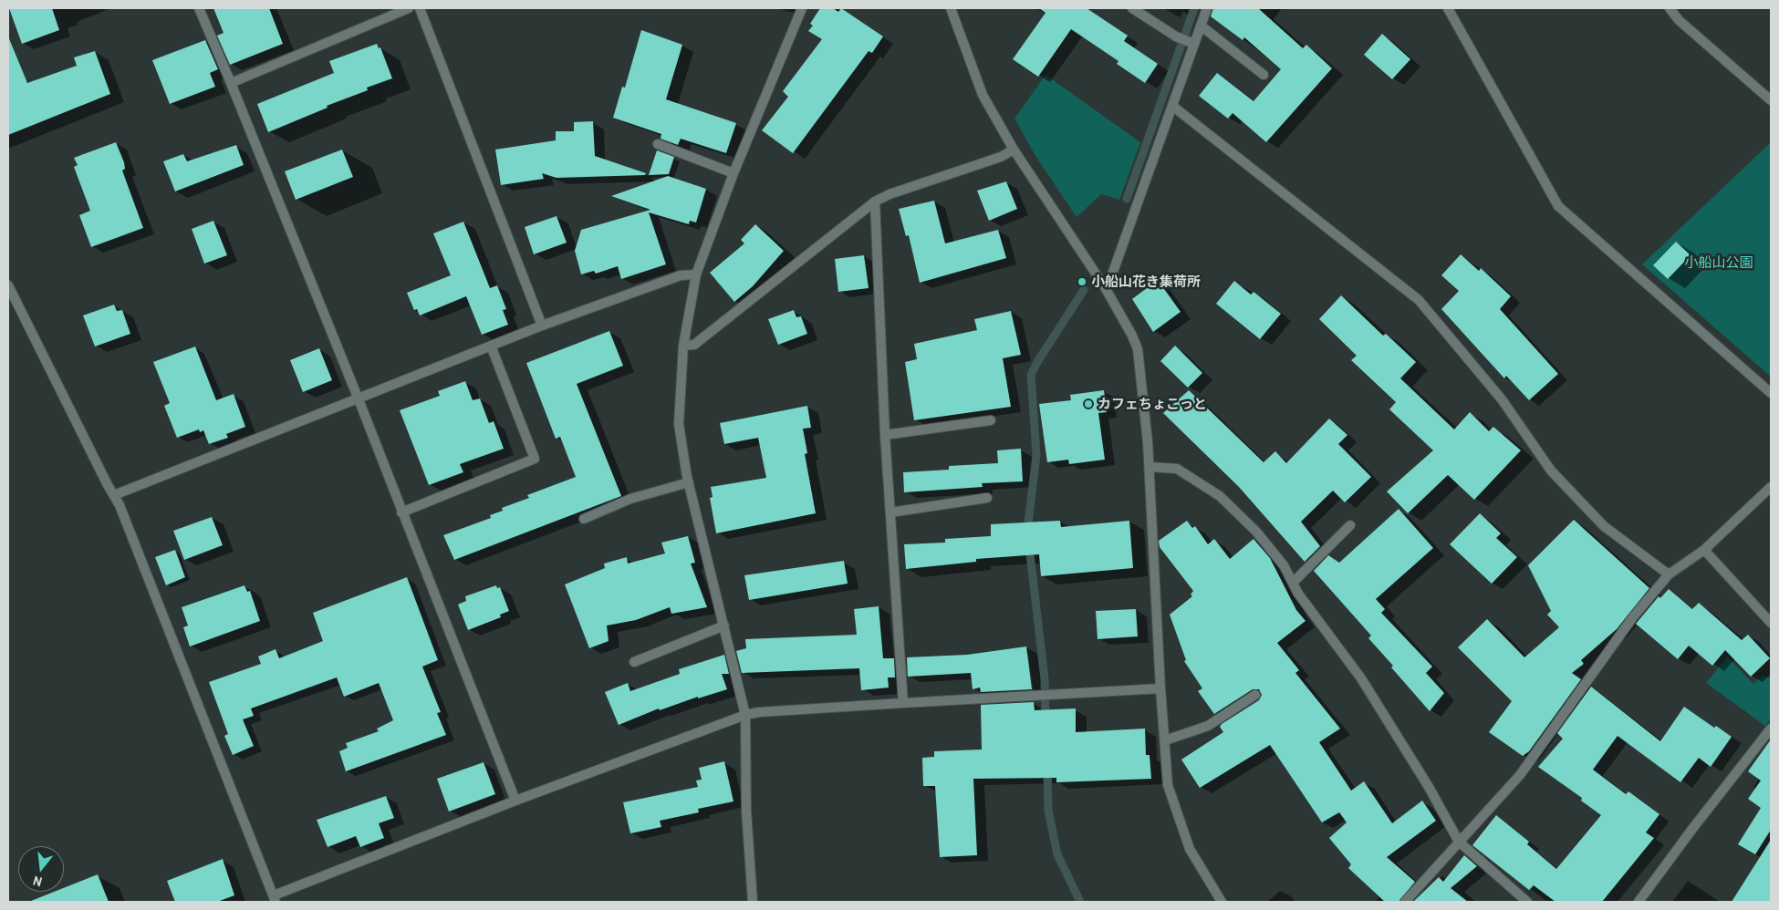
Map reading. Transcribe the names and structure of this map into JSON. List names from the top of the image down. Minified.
{"parks":["小船山公園"],"places":["小船山花き集荷所","カフェちょこっと"],"north":"bottom"}
